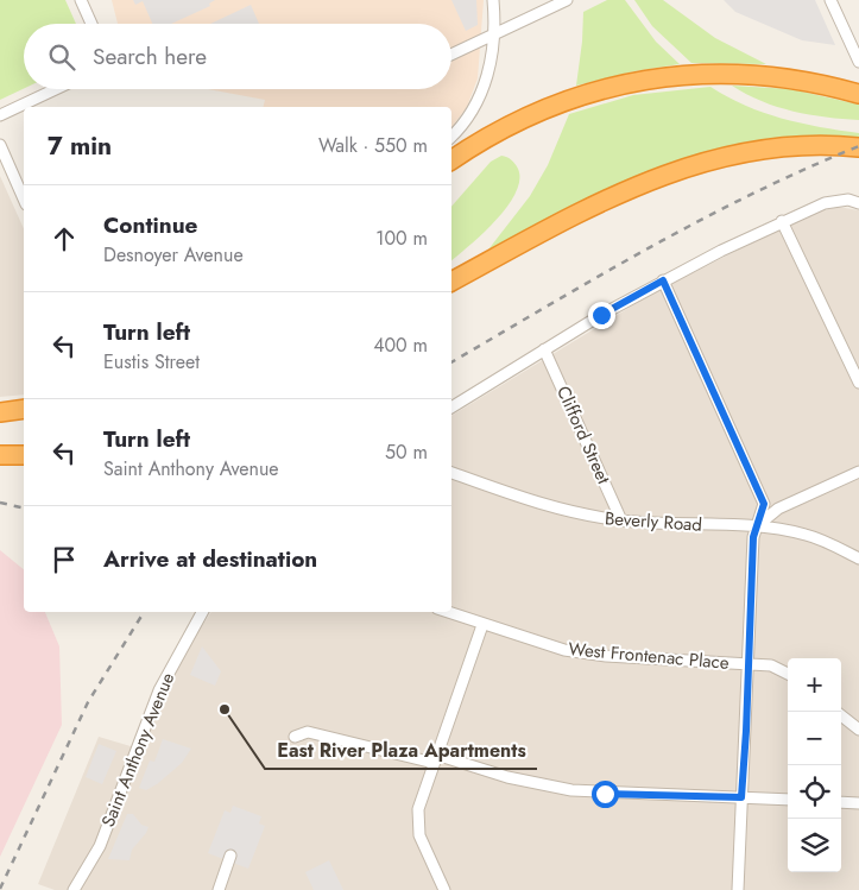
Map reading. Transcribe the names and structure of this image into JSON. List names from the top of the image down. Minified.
{"streets":{"street":["Clifford Street","Beverly Road","West Frontenac Place","Saint Anthony Avenue"]},"crossings":[["Clifford Street","Beverly Road"]],"places":["East River Plaza Apartments"],"page":{"search":"Search here","heading":["7 min","Walk · 550 m"],"list":[["Continue","Desnoyer Avenue","100 m"],["Turn left","Eustis Street","400 m"],["Turn left","Saint Anthony Avenue","50 m"],"Arrive at destination"],"map_buttons":["+","−"]}}
